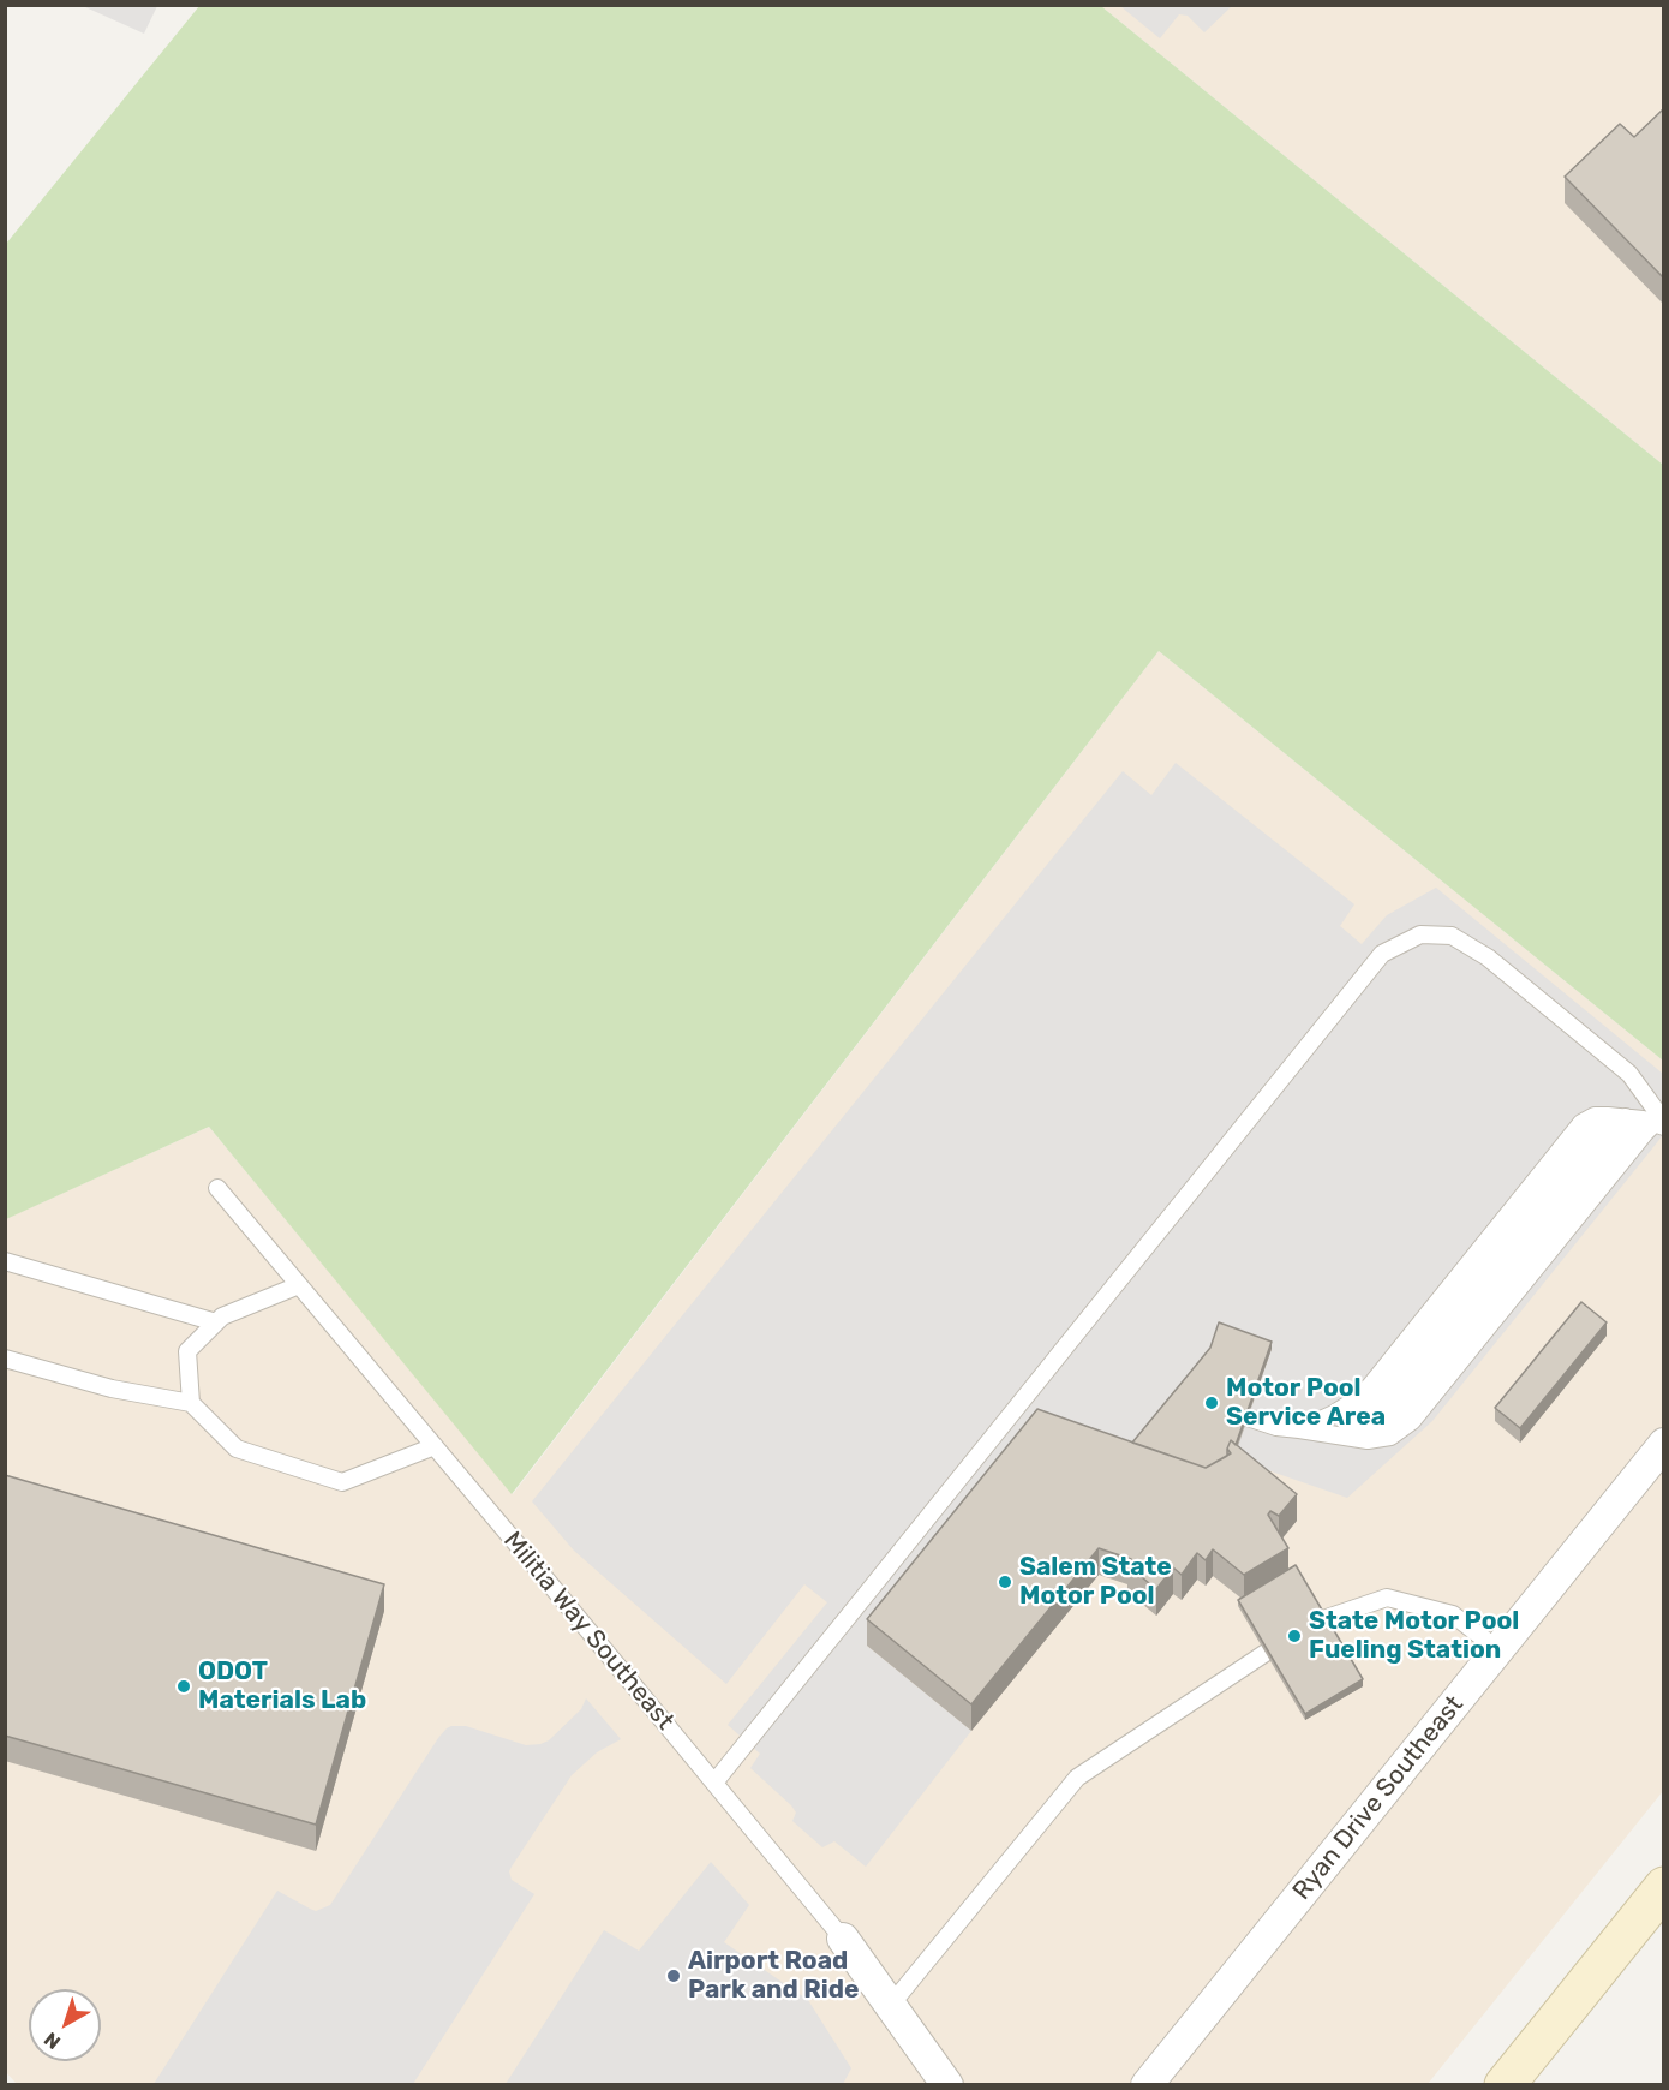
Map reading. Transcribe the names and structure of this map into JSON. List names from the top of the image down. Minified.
{"streets":{"street":["Militia Way Southeast","Ryan Drive Southeast"]},"places":["Motor Pool Service Area","Salem State Motor Pool","State Motor Pool Fueling Station","ODOT Materials Lab","Airport Road Park and Ride"],"north":"bottom left"}
